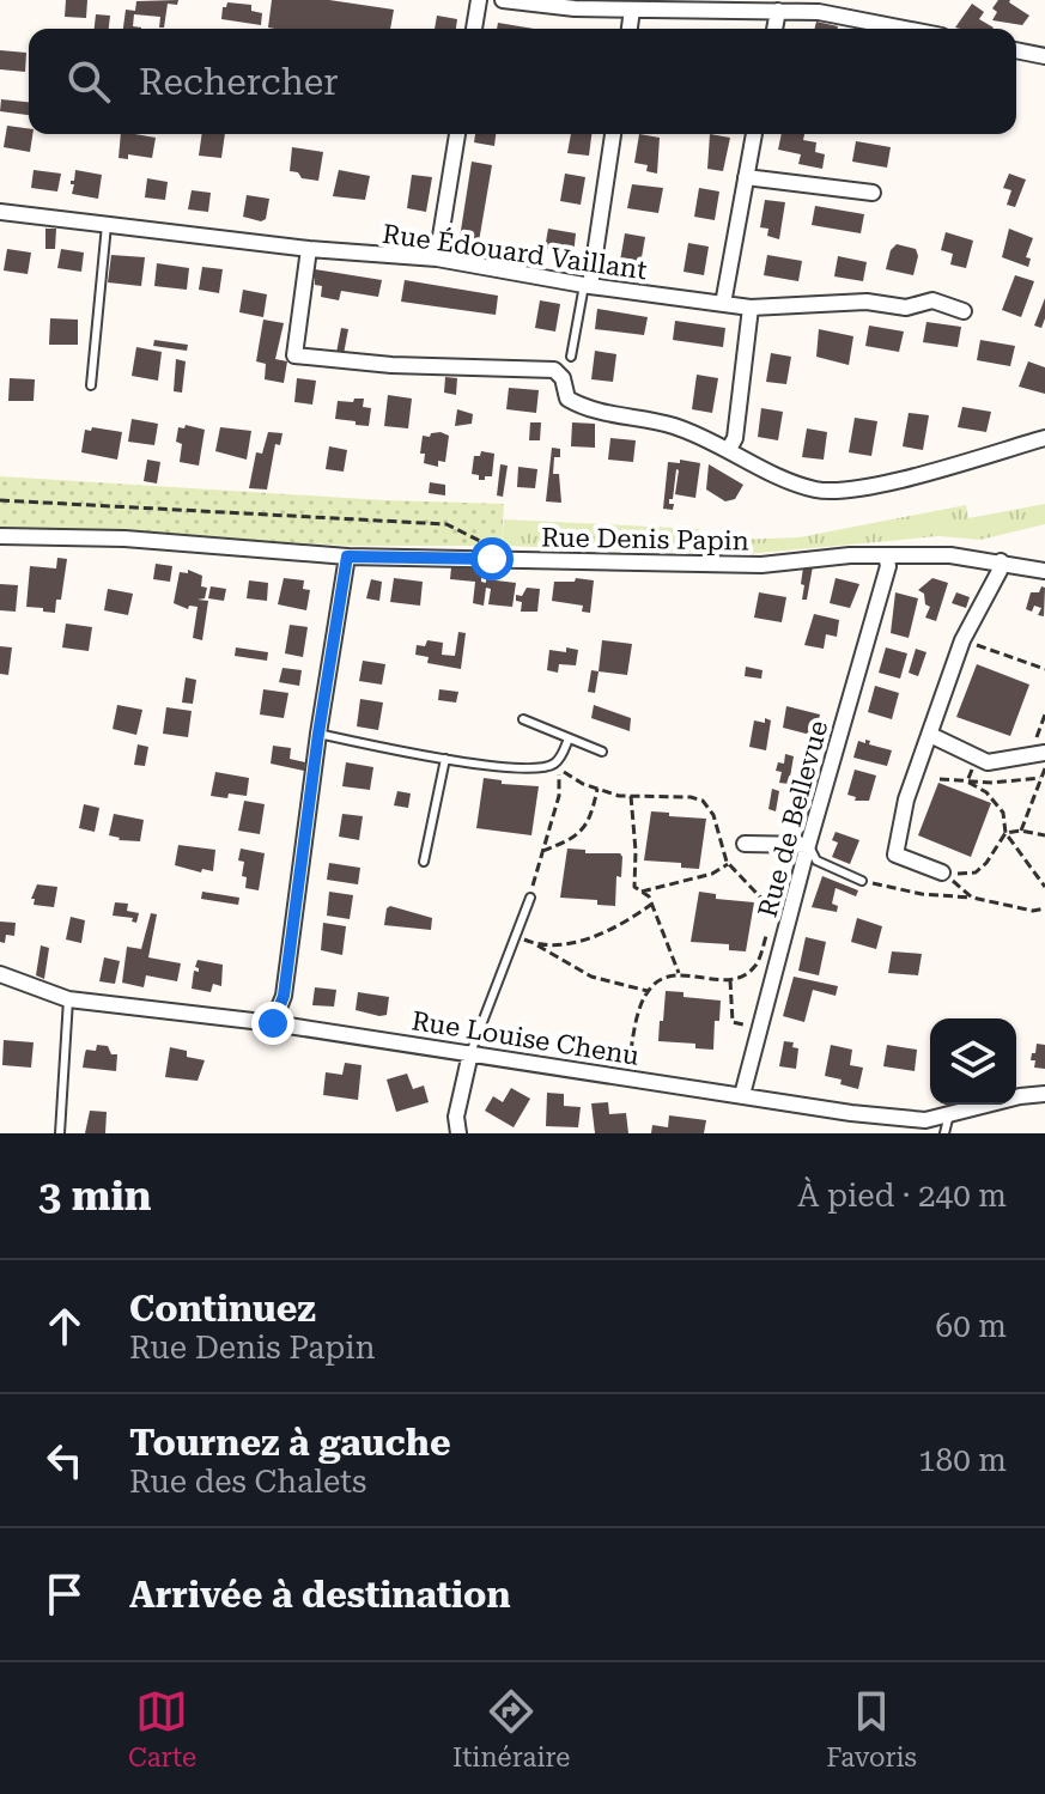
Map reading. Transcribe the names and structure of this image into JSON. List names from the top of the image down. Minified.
{"streets":{"street":["Rue Édouard Vaillant","Rue Denis Papin","Rue de Bellevue","Rue Louise Chenu"]},"crossings":[["Rue Denis Papin","Rue de Bellevue"],["Rue de Bellevue","Rue Louise Chenu"]],"page":{"search":"Rechercher","heading":["3 min","À pied · 240 m"],"list":[["Continuez","Rue Denis Papin","60 m"],["Tournez à gauche","Rue des Chalets","180 m"],"Arrivée à destination"],"nav":["Carte","Itinéraire","Favoris"]}}
